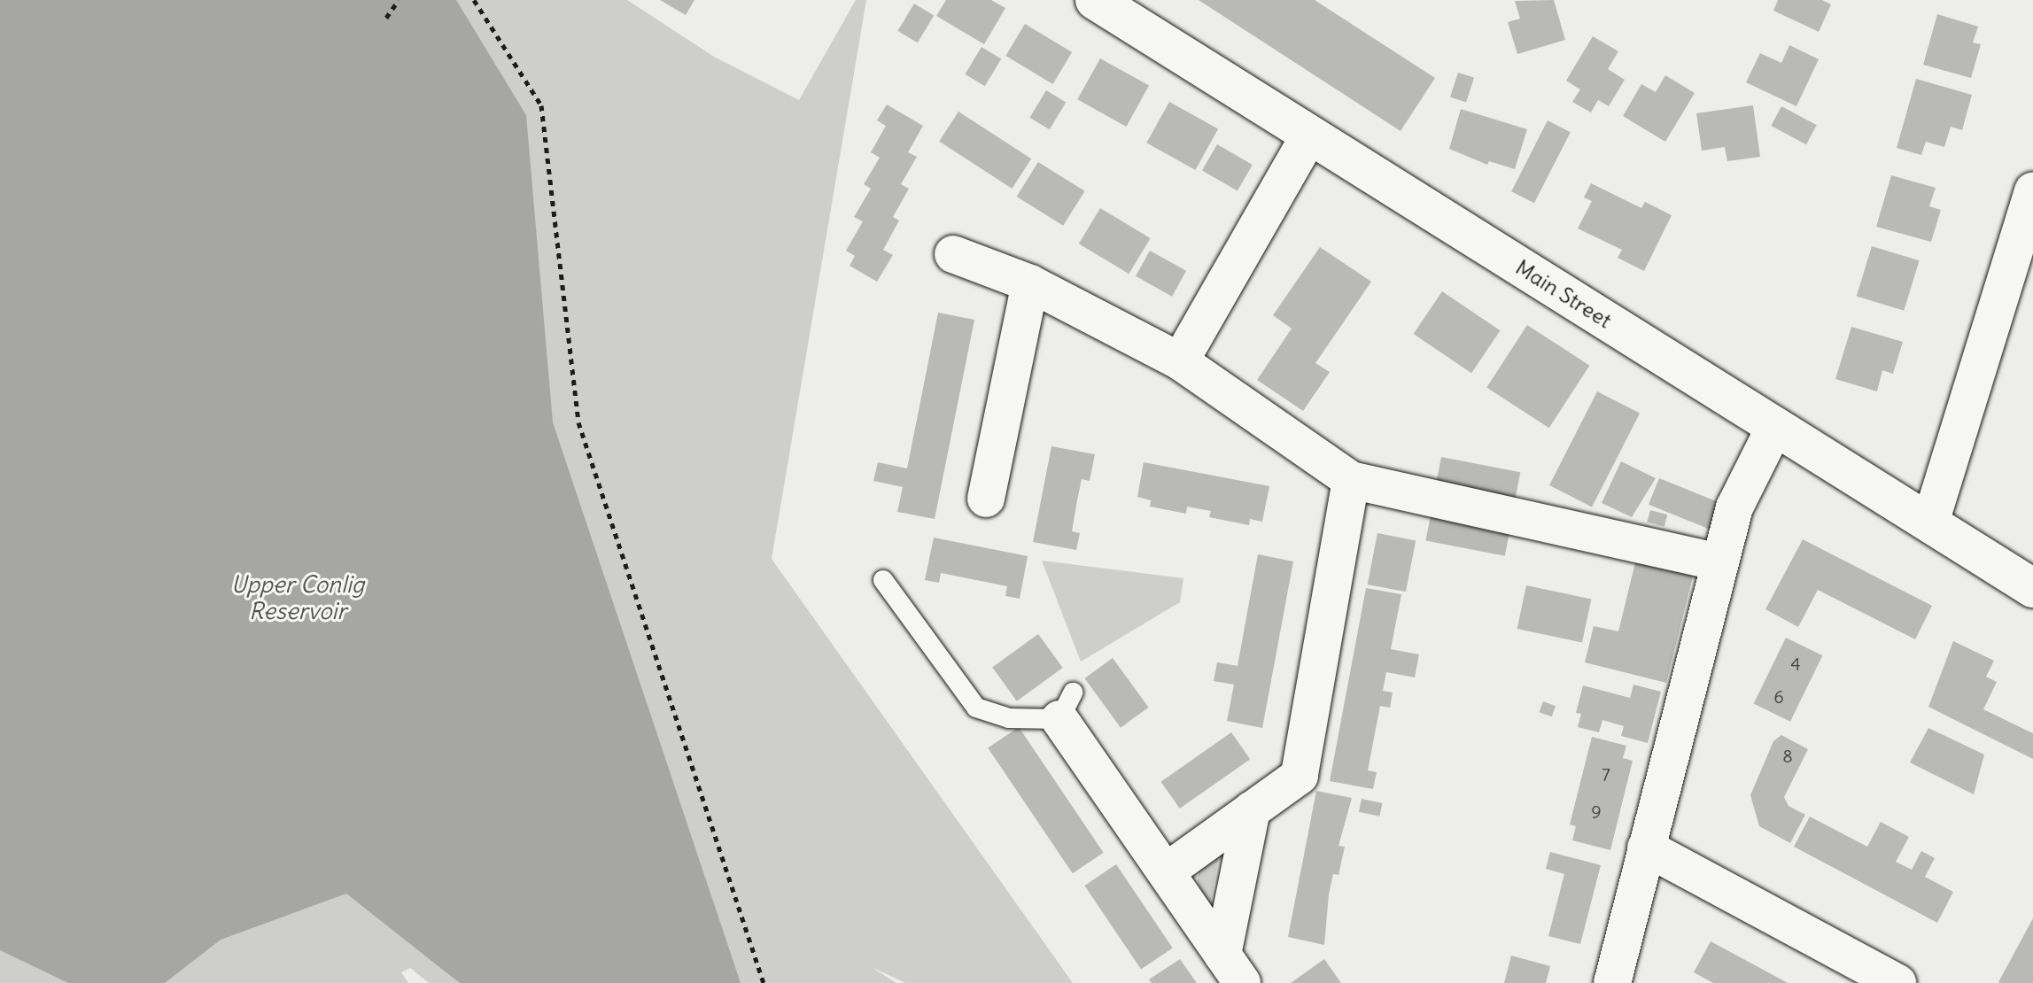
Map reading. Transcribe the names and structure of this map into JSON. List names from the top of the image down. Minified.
{"streets":{"street":["Main Street"]},"water":["Upper Conlig Reservoir"],"house_numbers":["4","6","8","7","9"]}
